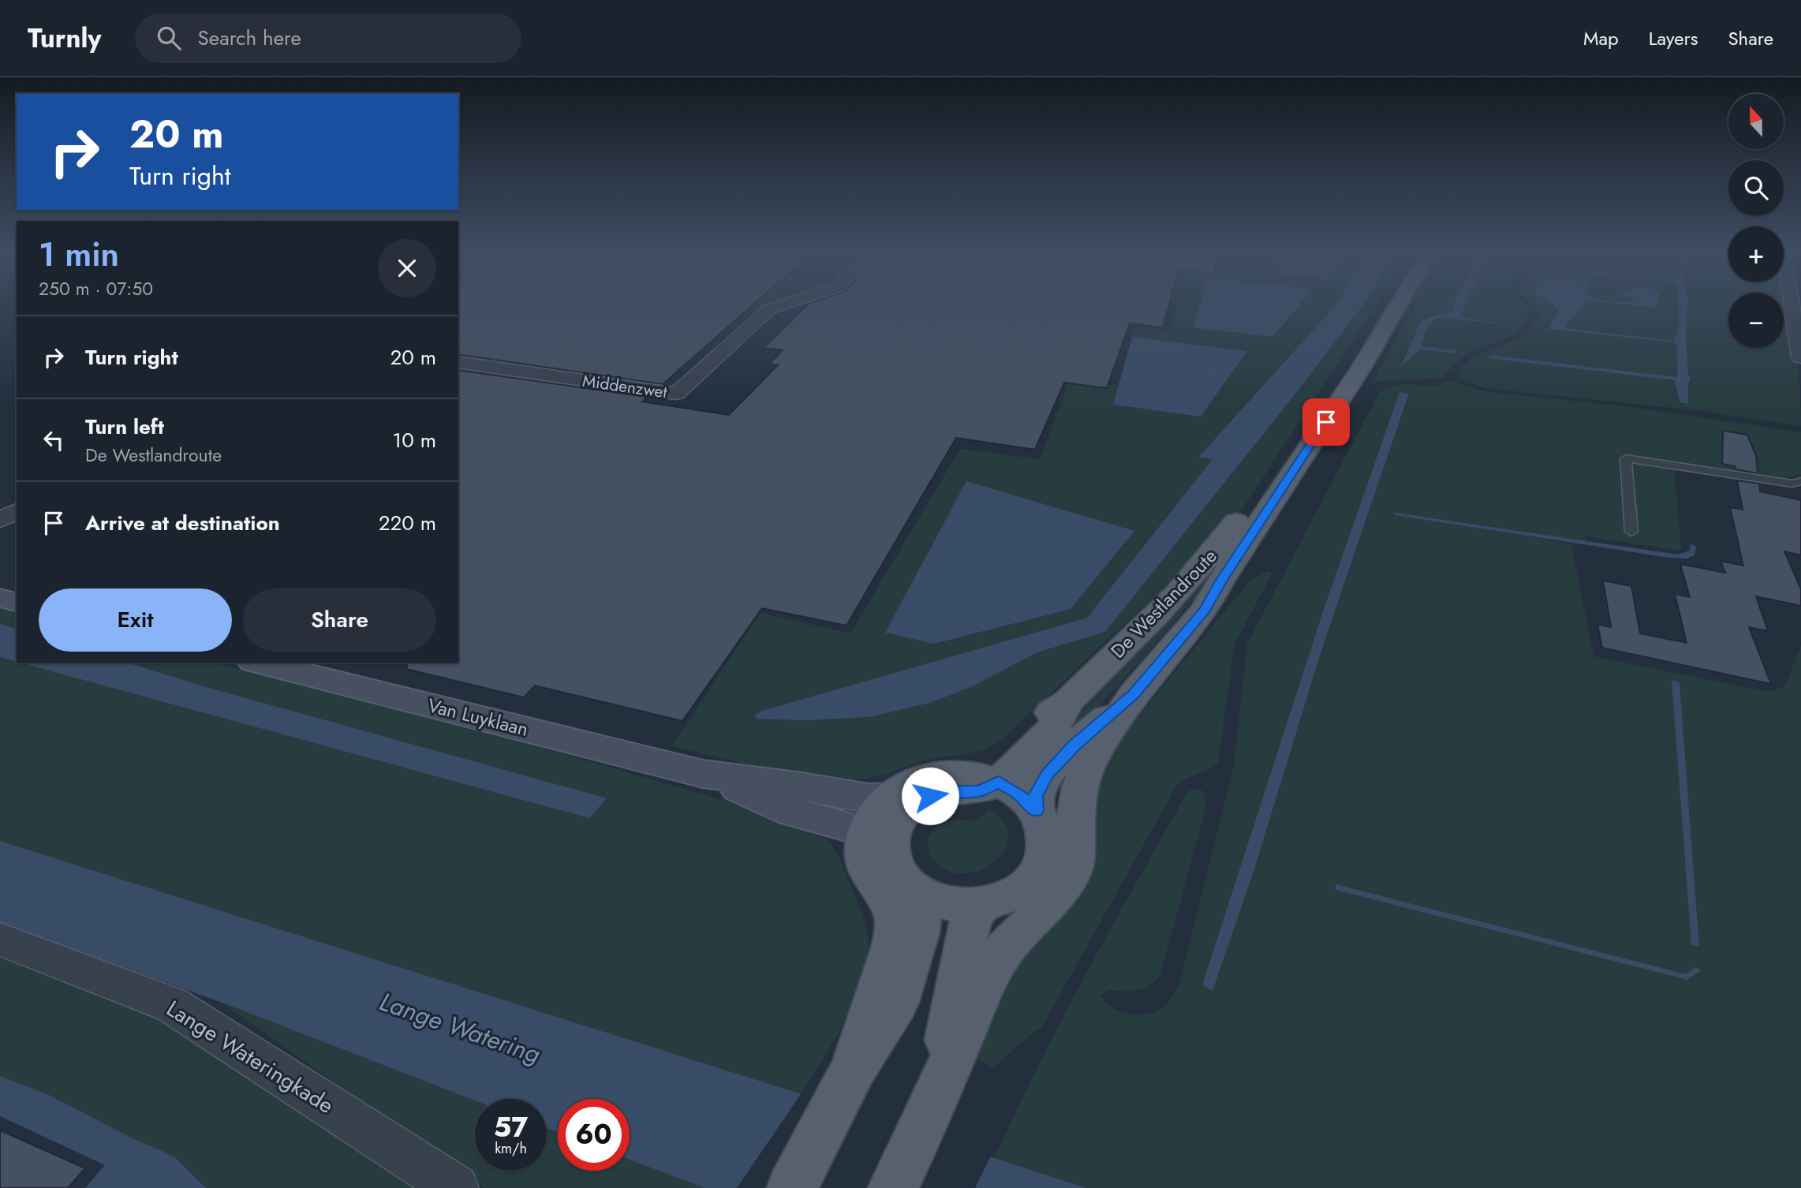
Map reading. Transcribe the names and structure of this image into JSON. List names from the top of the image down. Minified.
{"streets":{"main road":["De Westlandroute"],"street":["Middenzwet","Van Luyklaan","Lange Wateringkade"]},"water":["Lange Watering"],"north":"top","page":{"header":"Turnly","search":"Search here","nav":["Map","Layers","Share"],"map_buttons":["+","−"],"turn":["20 m","Turn right"],"heading":["1 min","250 m · 07:50"],"list":[{"name":"Turn right","value":"20 m"},{"name":"Turn left","note":"De Westlandroute","value":"10 m"},{"name":"Arrive at destination","value":"220 m"}],"buttons":["Exit","Share"],"speed":"57 km/h","limit":"60"}}
